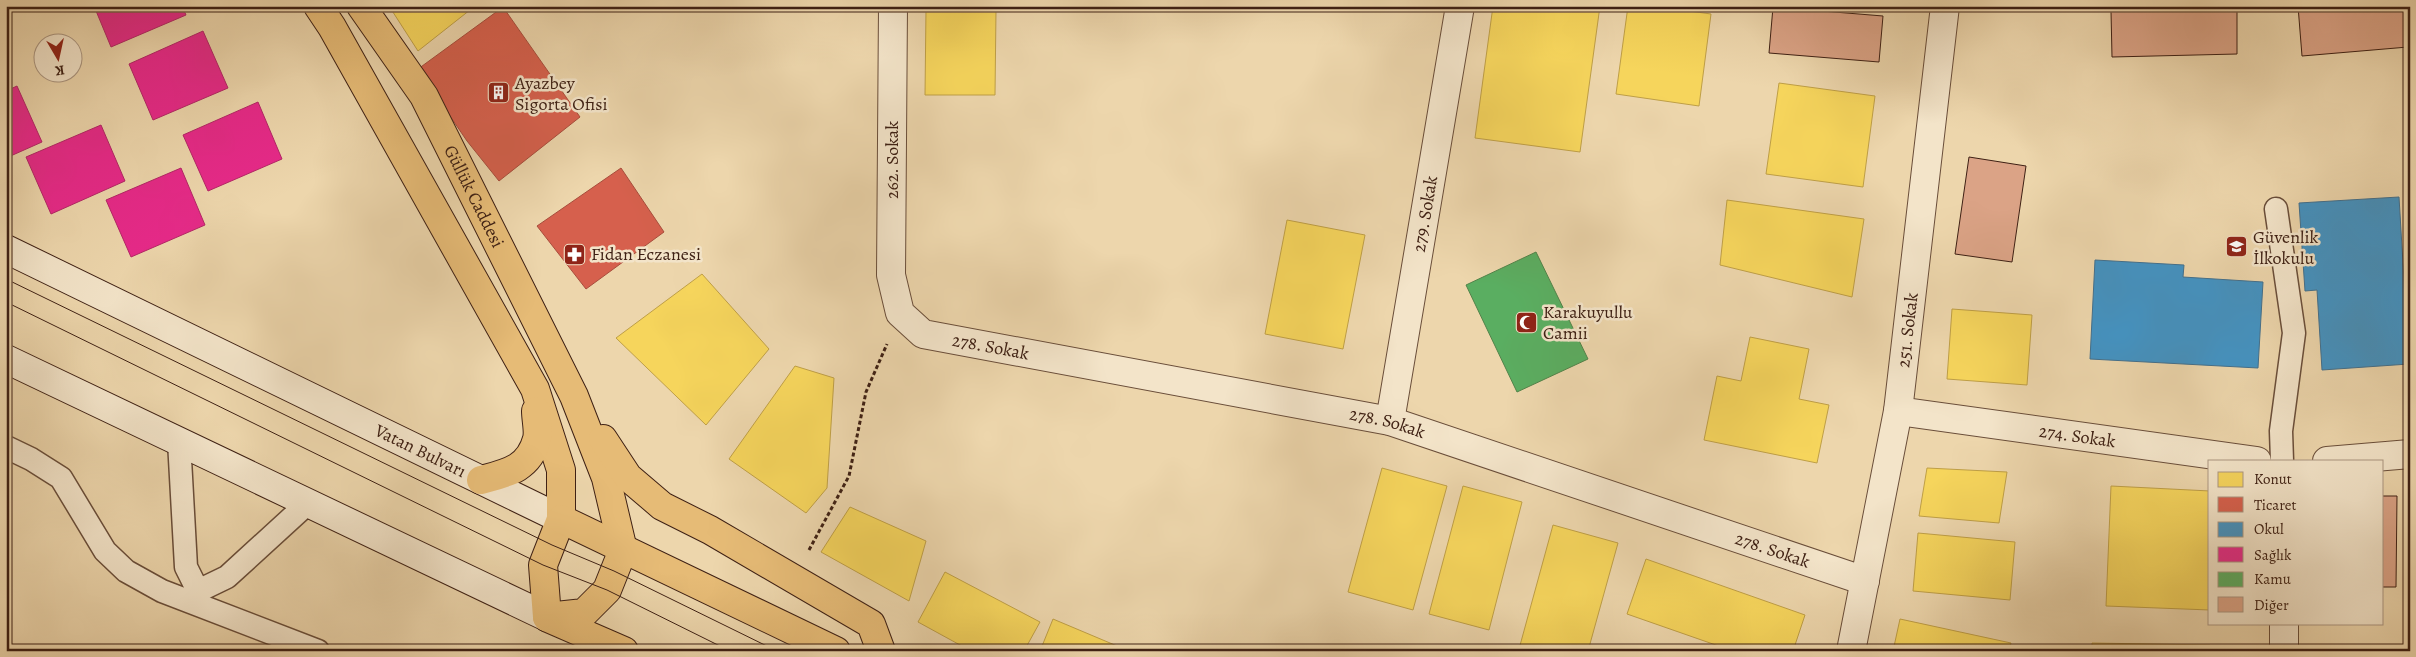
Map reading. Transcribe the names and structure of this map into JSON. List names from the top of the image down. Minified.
{"streets":{"main road":["Güllük Caddesi","Vatan Bulvarı"],"street":["262. Sokak","279. Sokak","251. Sokak","278. Sokak","274. Sokak"]},"crossings":[["262. Sokak","278. Sokak"],["279. Sokak","278. Sokak"],["251. Sokak","278. Sokak"],["251. Sokak","274. Sokak"]],"places":{"building":["Ayazbey Sigorta Ofisi"],"school or university":["Güvenlik İlkokulu"],"pharmacy":["Fidan Eczanesi"],"mosque":["Karakuyullu Camii"]},"legend":["Konut","Ticaret","Okul","Sağlık","Kamu","Diğer"],"north":"bottom"}
